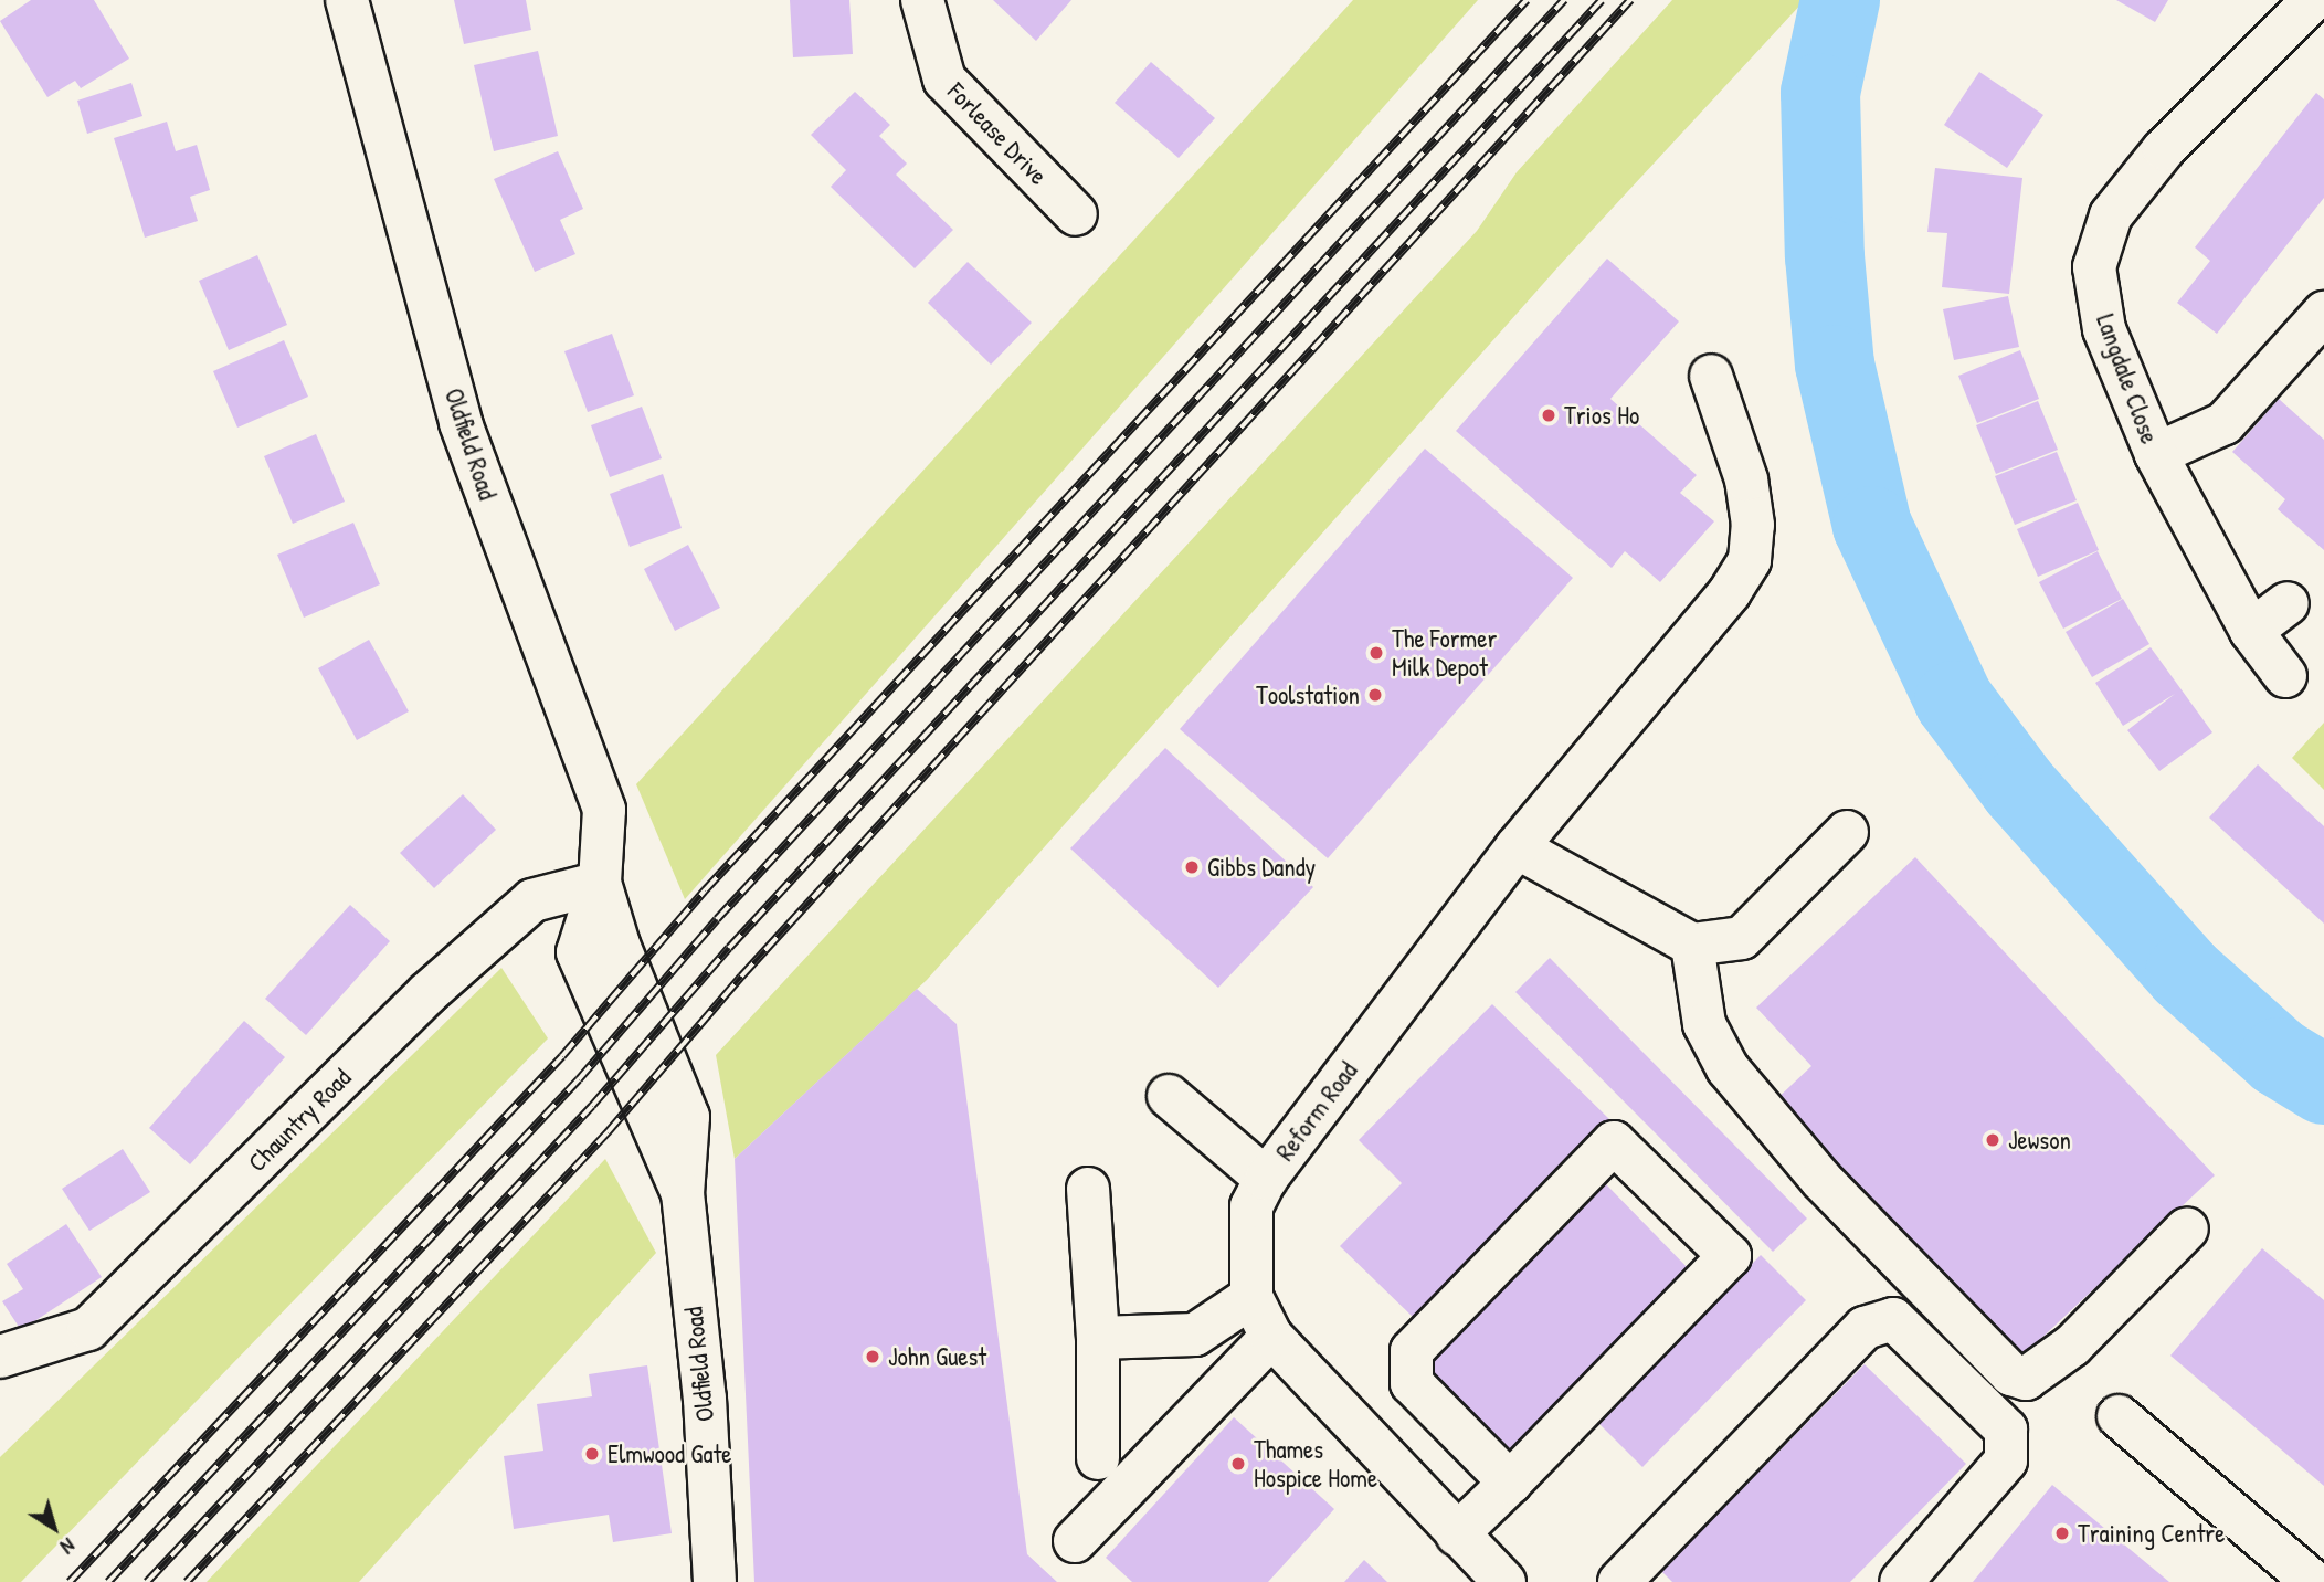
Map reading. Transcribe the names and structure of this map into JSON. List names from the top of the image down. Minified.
{"streets":{"street":["Forlease Drive","Langdale Close","Oldfield Road","Reform Road","Chauntry Road"]},"crossings":[["Oldfield Road","Chauntry Road"]],"places":["Trios Ho","The Former Milk Depot","Toolstation","Gibbs Dandy","Jewson","John Guest","Elmwood Gate","Thames Hospice Home","Training Centre"],"north":"bottom right"}
